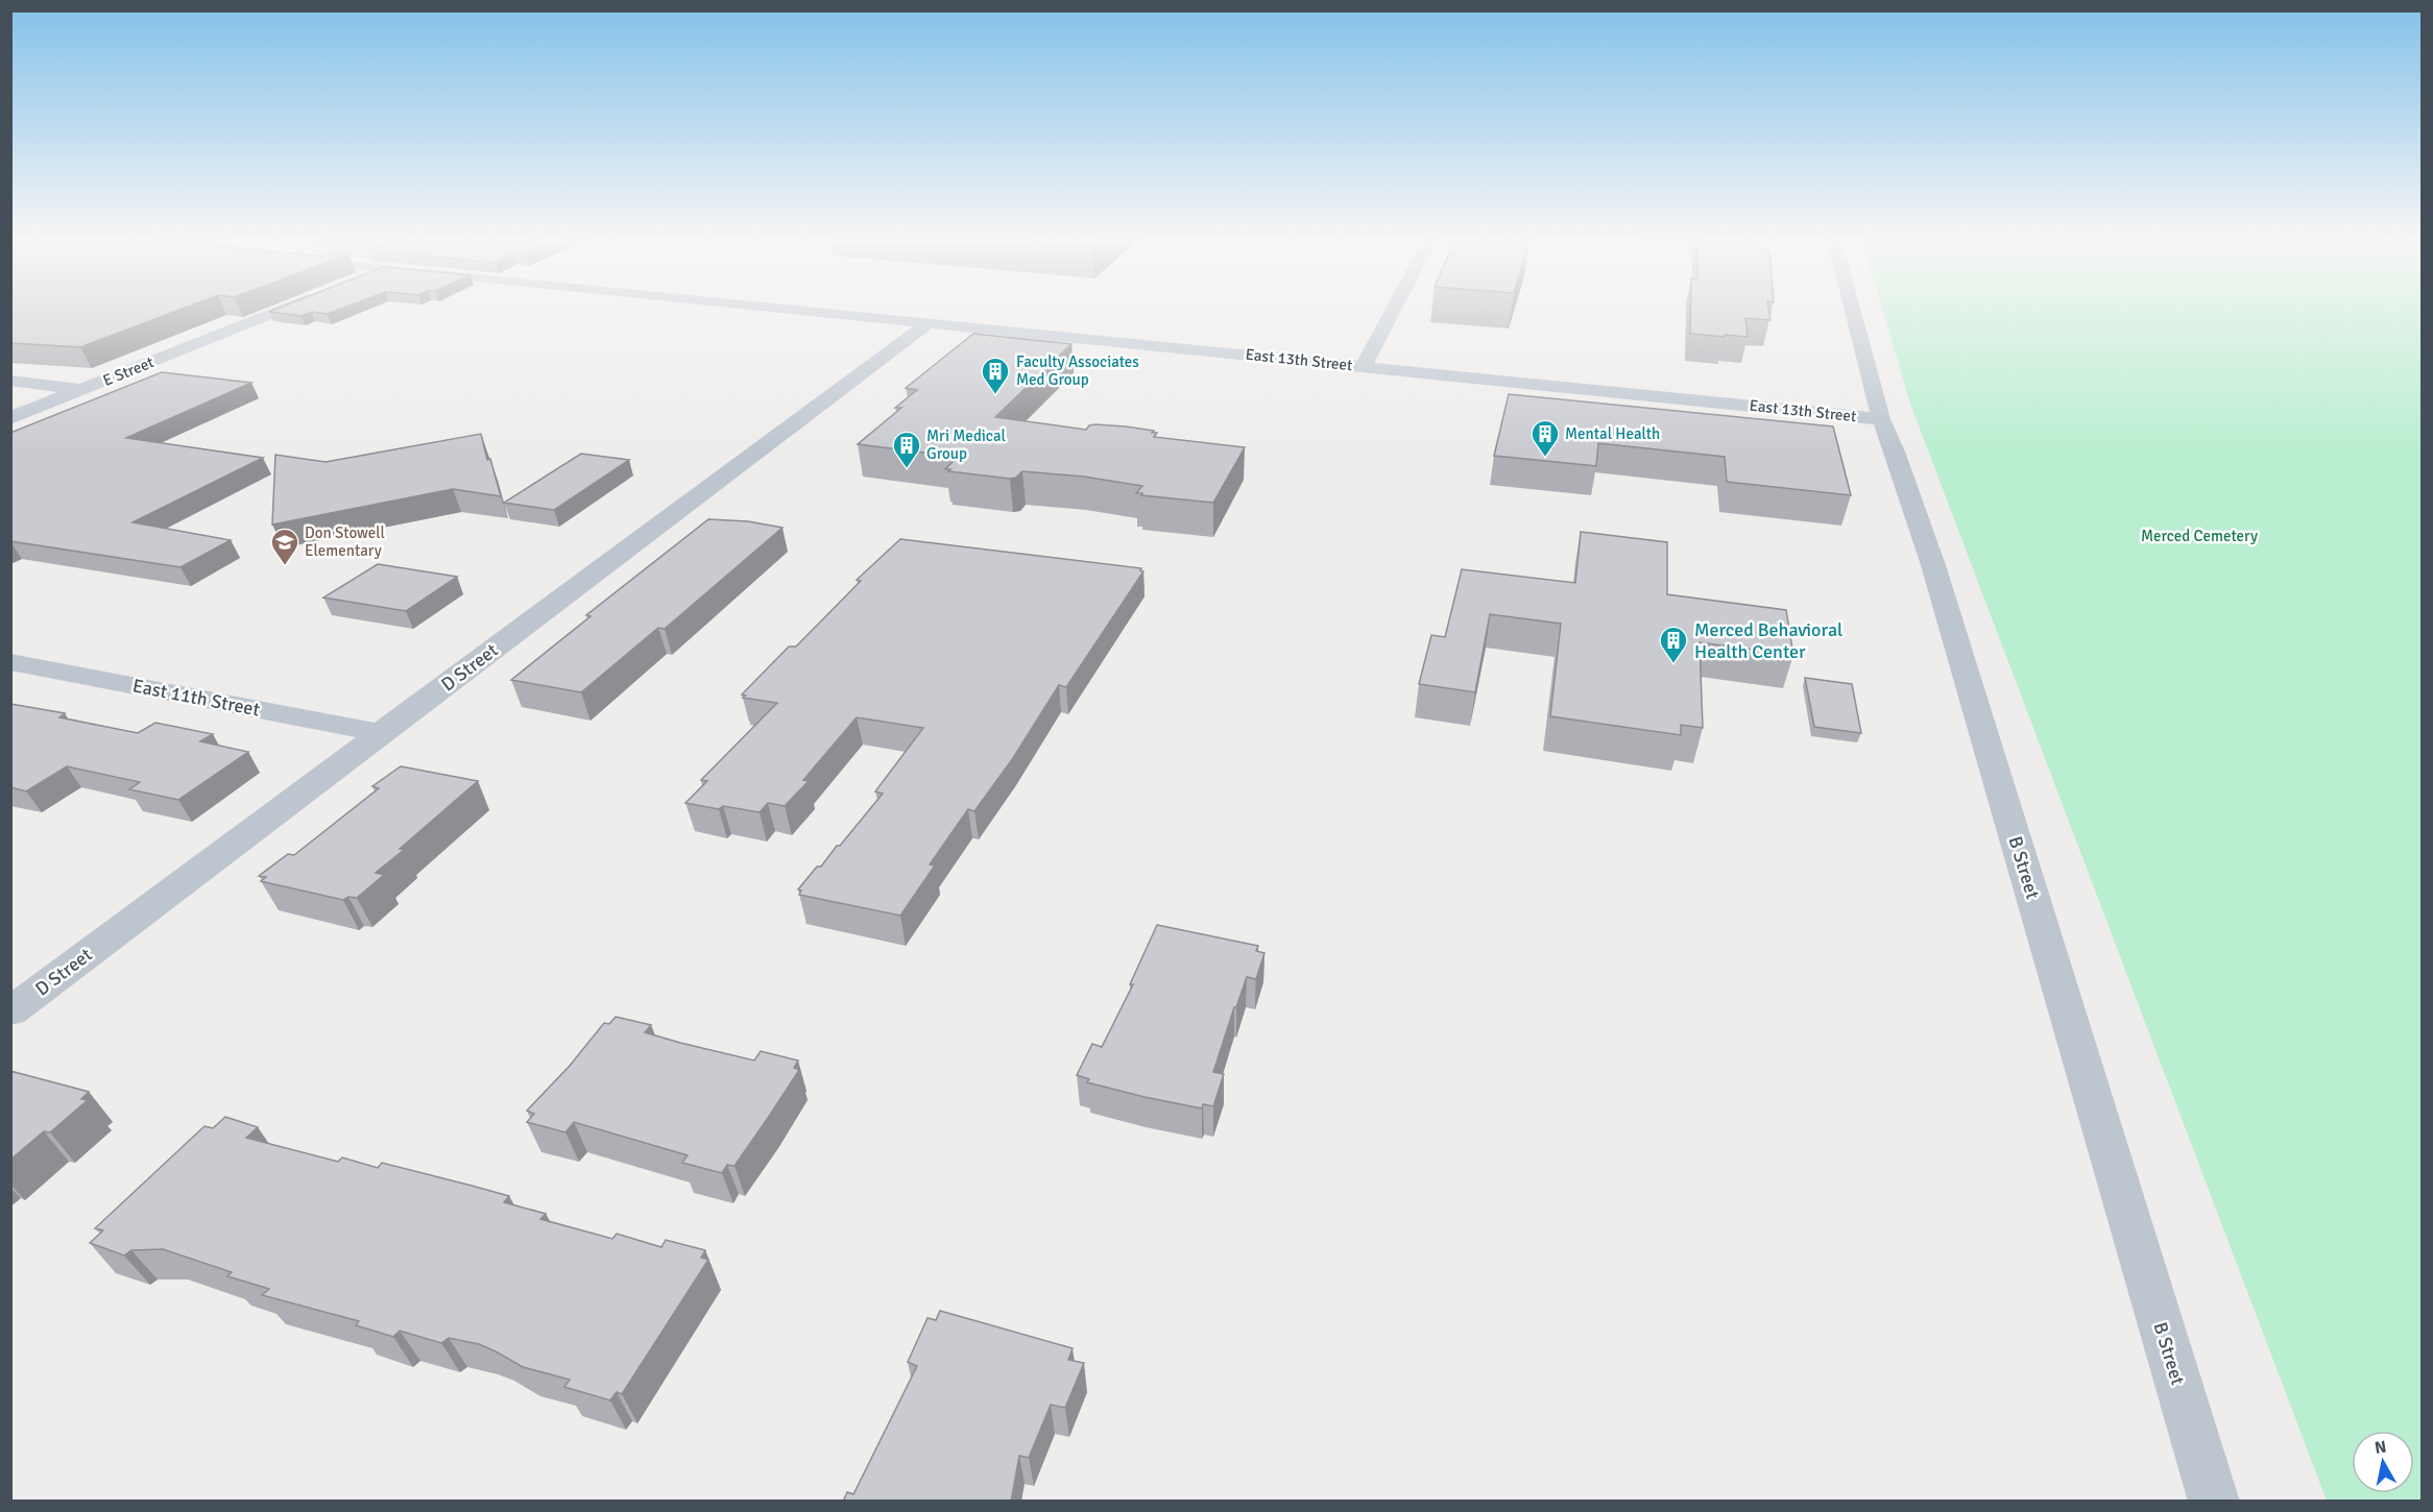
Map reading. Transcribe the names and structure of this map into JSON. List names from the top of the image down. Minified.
{"streets":{"street":["East 13th Street","E Street","D Street","East 11th Street","B Street"]},"crossings":[["East 13th Street","D Street"],["East 13th Street","B Street"],["D Street","East 11th Street"]],"parks":["Merced Cemetery"],"places":{"building":["Faculty Associates Med Group","Mental Health","Mri Medical Group","Merced Behavioral Health Center"],"school or university":["Don Stowell Elementary"]},"north":"top"}
